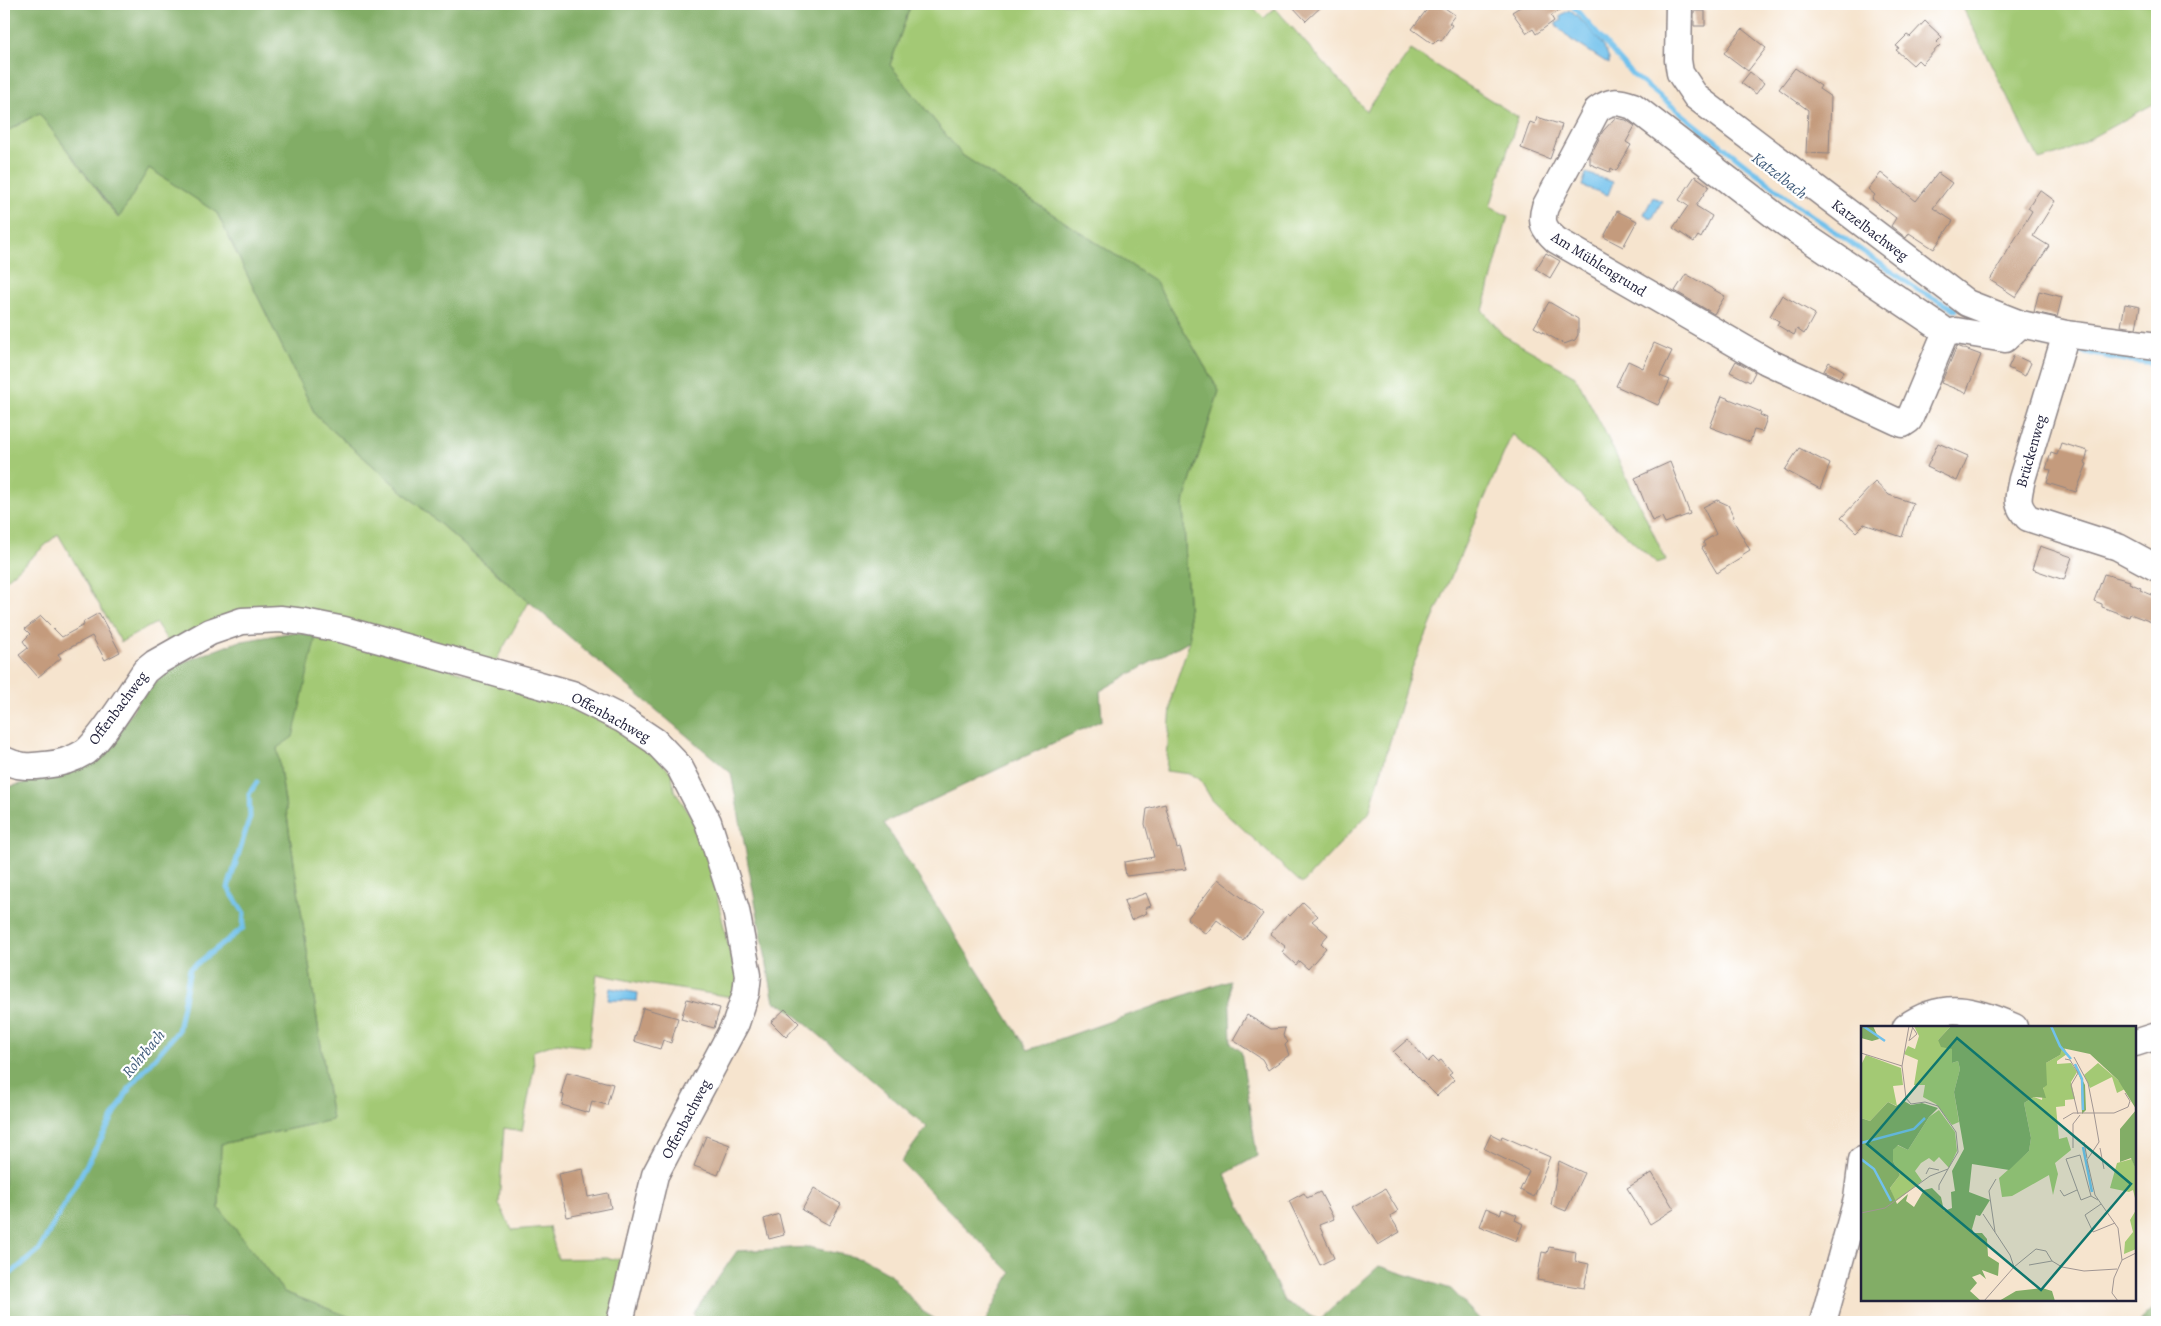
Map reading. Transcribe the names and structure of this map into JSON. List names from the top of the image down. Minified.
{"streets":{"street":["Katzelbachweg","Am Mühlengrund","Brückenweg","Offenbachweg"]},"crossings":[["Katzelbachweg","Brückenweg"]],"water":["Katzelbach","Rohrbach"]}
